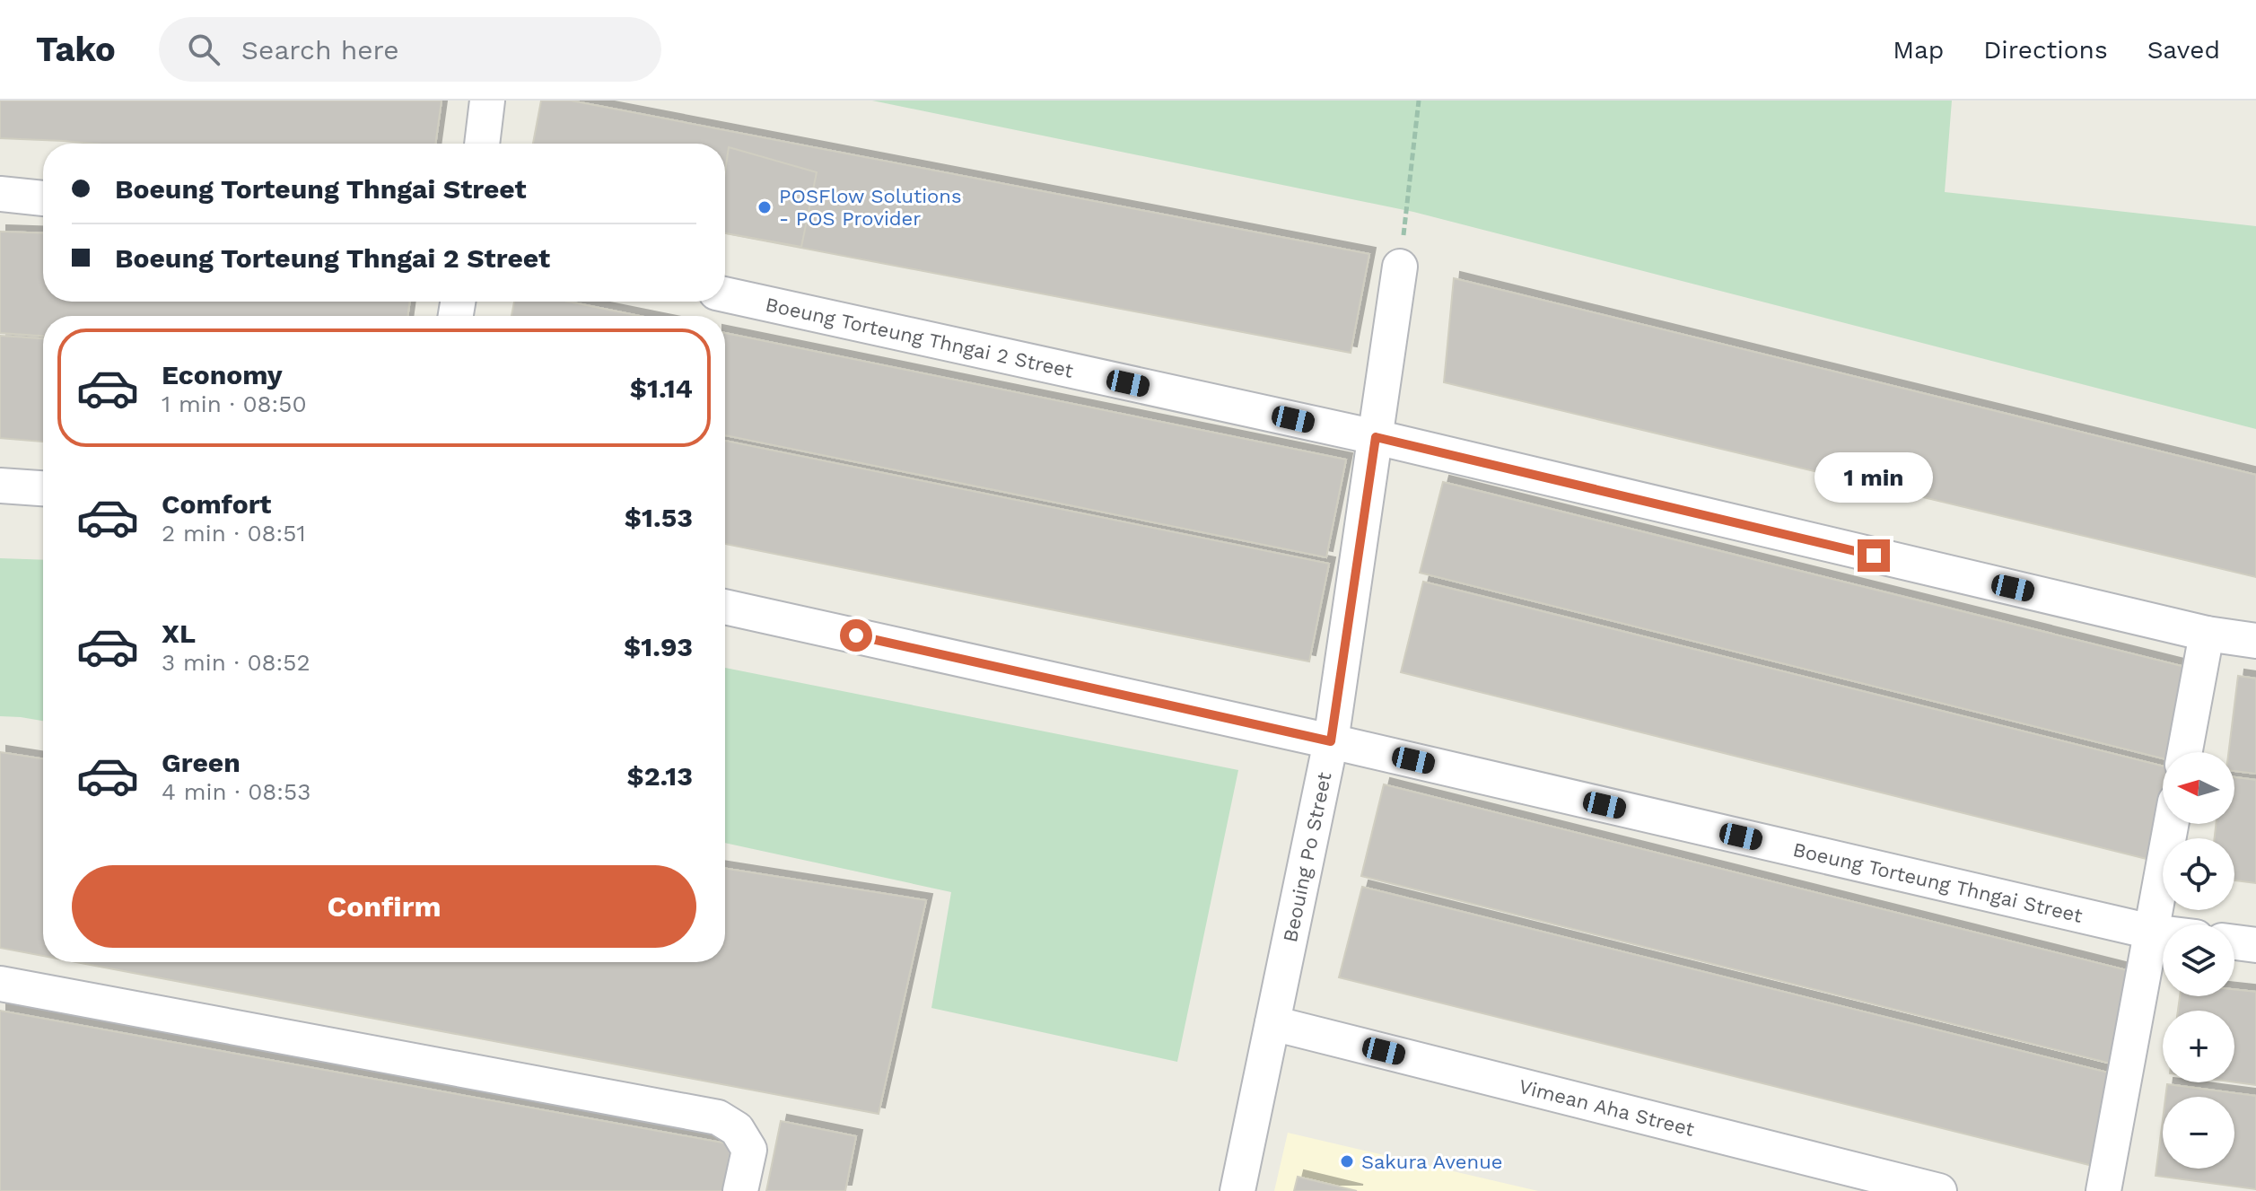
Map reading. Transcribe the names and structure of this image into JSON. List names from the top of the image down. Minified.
{"streets":{"street":["Boeung Torteung Thngai 2 Street","Beouing Po Street","Boeung Torteung Thngai Street","Vimean Aha Street"]},"crossings":[["Boeung Torteung Thngai 2 Street","Beouing Po Street"],["Beouing Po Street","Boeung Torteung Thngai Street"],["Beouing Po Street","Vimean Aha Street"]],"places":["POSFlow Solutions - POS Provider","Sakura Avenue"],"north":"left","page":{"header":"Tako","search":"Search here","nav":["Map","Directions","Saved"],"banner":["Boeung Torteung Thngai Street","Boeung Torteung Thngai 2 Street"],"list":[{"name":"Economy","note":"1 min · 08:50","value":"$1.14"},{"name":"Comfort","note":"2 min · 08:51","value":"$1.53"},{"name":"XL","note":"3 min · 08:52","value":"$1.93"},{"name":"Green","note":"4 min · 08:53","value":"$2.13"}],"bubble":"1 min","map_buttons":["+","−"],"buttons":"Confirm"}}
